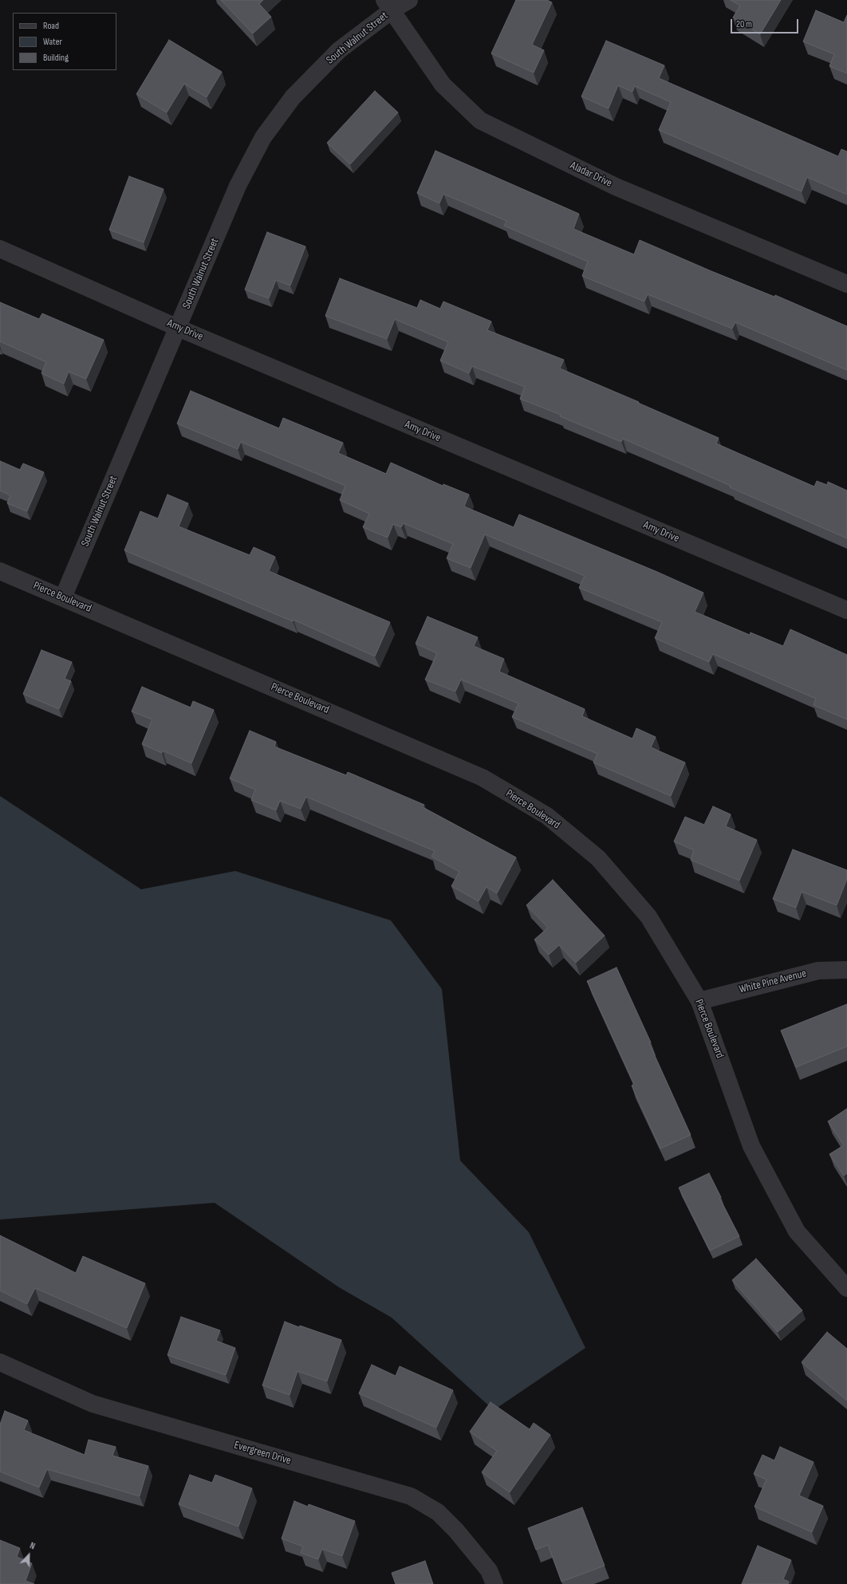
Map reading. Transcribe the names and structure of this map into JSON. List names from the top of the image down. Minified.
{"streets":{"street":["South Walnut Street","Aladar Drive","Amy Drive","Pierce Boulevard","White Pine Avenue","Evergreen Drive"]},"crossings":[["South Walnut Street","Aladar Drive"],["South Walnut Street","Amy Drive"],["South Walnut Street","Pierce Boulevard"],["Pierce Boulevard","White Pine Avenue"]],"legend":["Road","Water","Building"],"scale_bar":"20 m","north":"top"}
